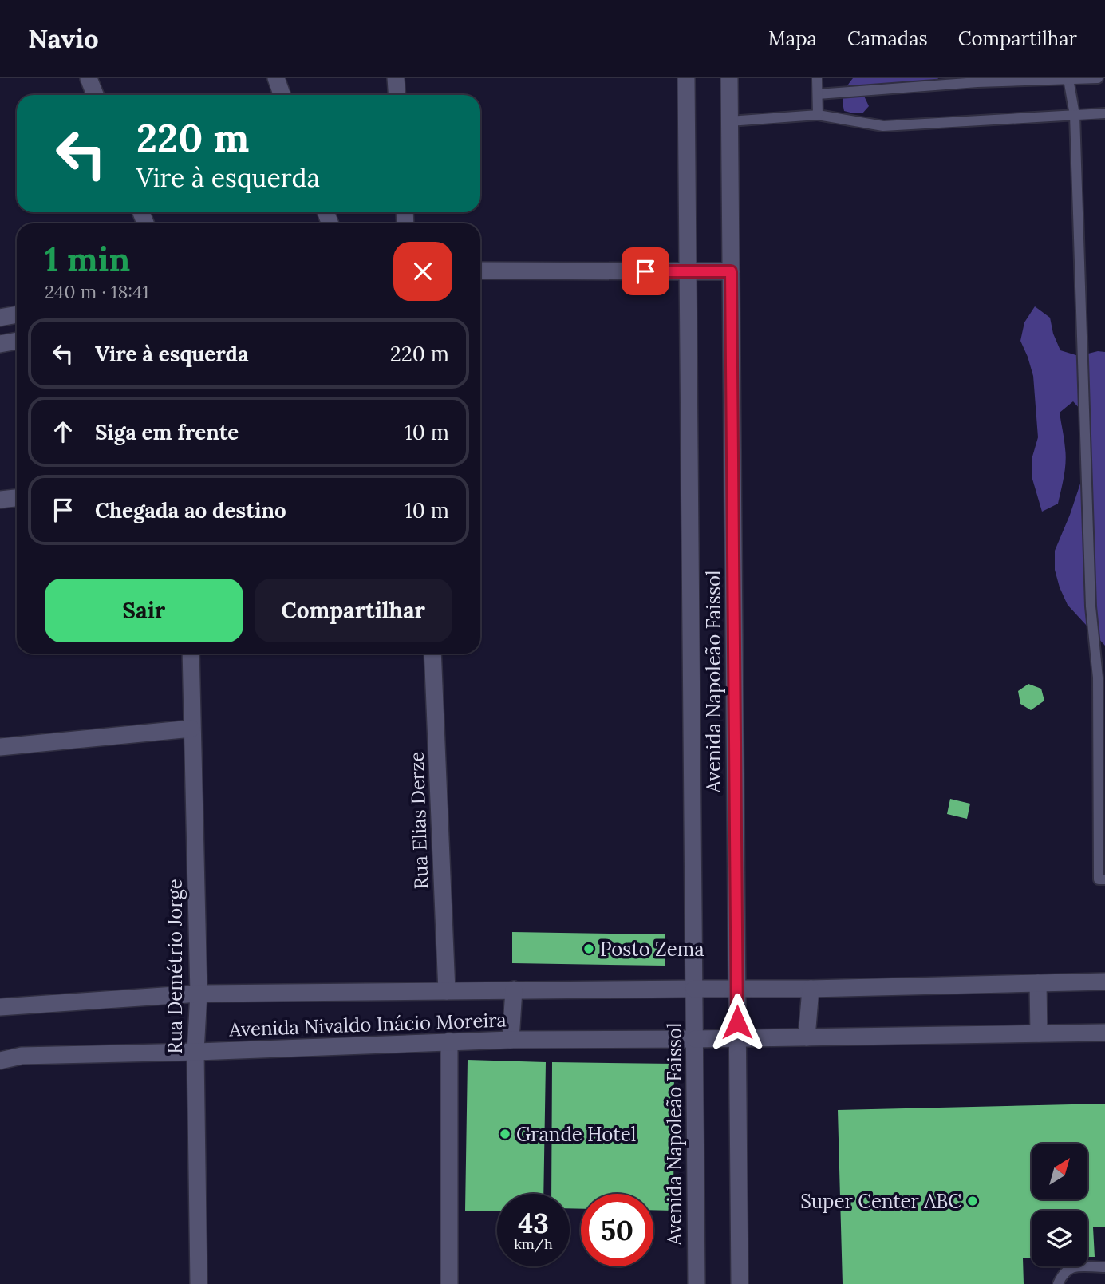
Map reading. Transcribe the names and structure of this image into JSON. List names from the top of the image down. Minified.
{"streets":{"main road":["Avenida Napoleão Faissol","Rua Elias Derze","Rua Demétrio Jorge","Avenida Nivaldo Inácio Moreira"]},"crossings":[["Avenida Napoleão Faissol","Avenida Nivaldo Inácio Moreira"],["Rua Elias Derze","Avenida Nivaldo Inácio Moreira"],["Rua Demétrio Jorge","Avenida Nivaldo Inácio Moreira"]],"places":["Posto Zema","Grande Hotel","Super Center ABC"],"north":"top right","page":{"header":"Navio","nav":["Mapa","Camadas","Compartilhar"],"turn":["220 m","Vire à esquerda"],"heading":["1 min","240 m · 18:41"],"list":[{"name":"Vire à esquerda","value":"220 m"},{"name":"Siga em frente","value":"10 m"},{"name":"Chegada ao destino","value":"10 m"}],"buttons":["Sair","Compartilhar"],"speed":"43 km/h","limit":"50"}}
